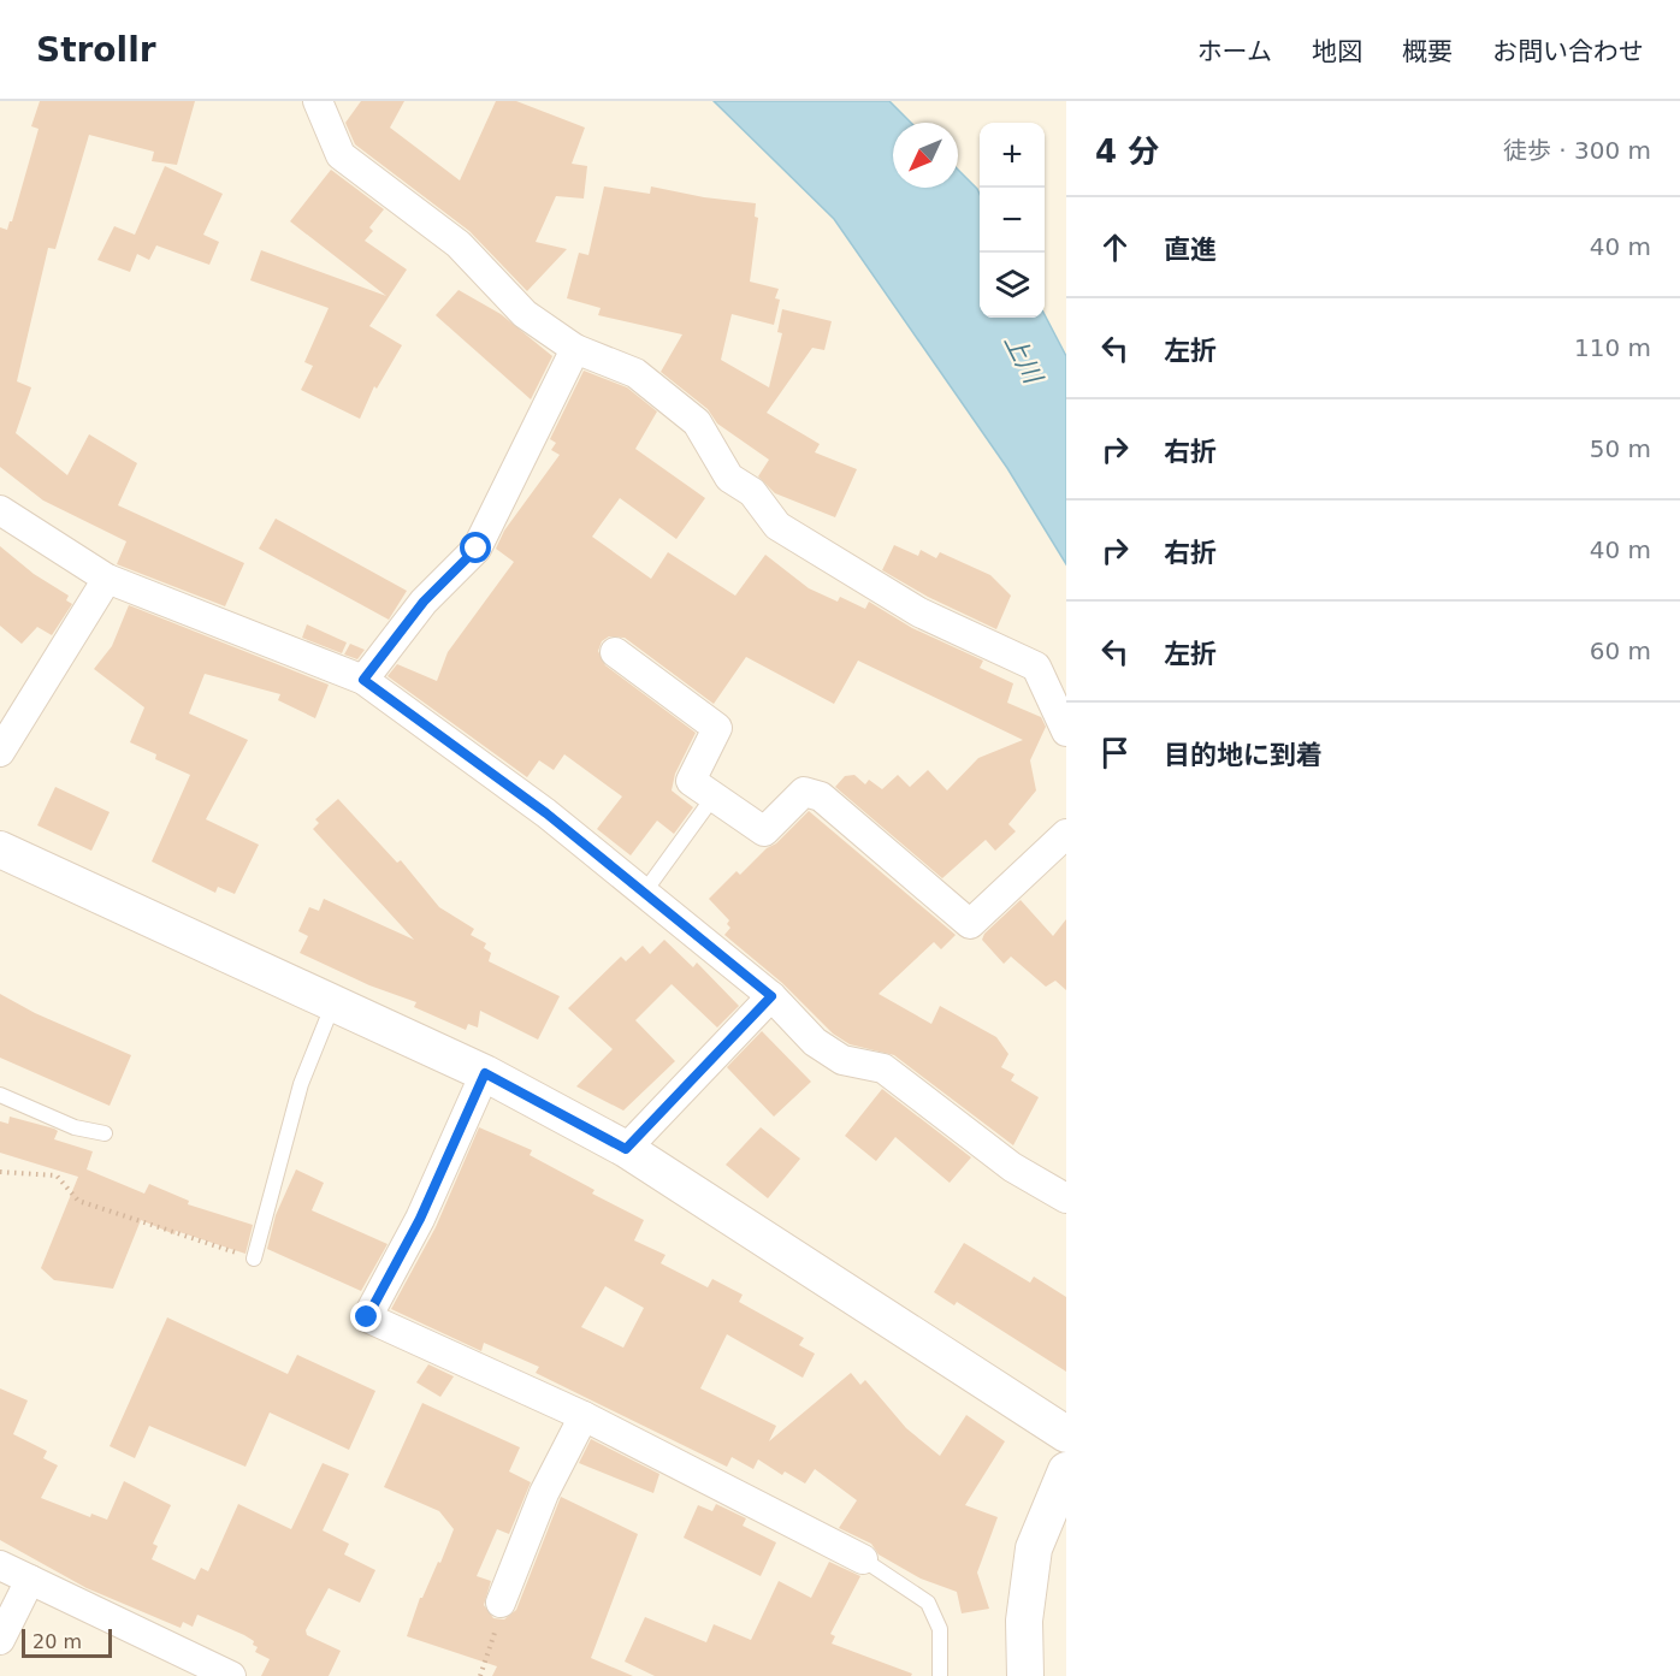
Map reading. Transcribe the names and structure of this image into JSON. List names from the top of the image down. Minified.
{"water":["上川"],"scale_bar":"20 m","north":"bottom left","page":{"header":"Strollr","nav":["ホーム","地図","概要","お問い合わせ"],"heading":["4 分","徒歩 · 300 m"],"map_buttons":["+","−"],"list":[["直進","40 m"],["左折","110 m"],["右折","50 m"],["右折","40 m"],["左折","60 m"],"目的地に到着"],"scale":"20 m"}}
